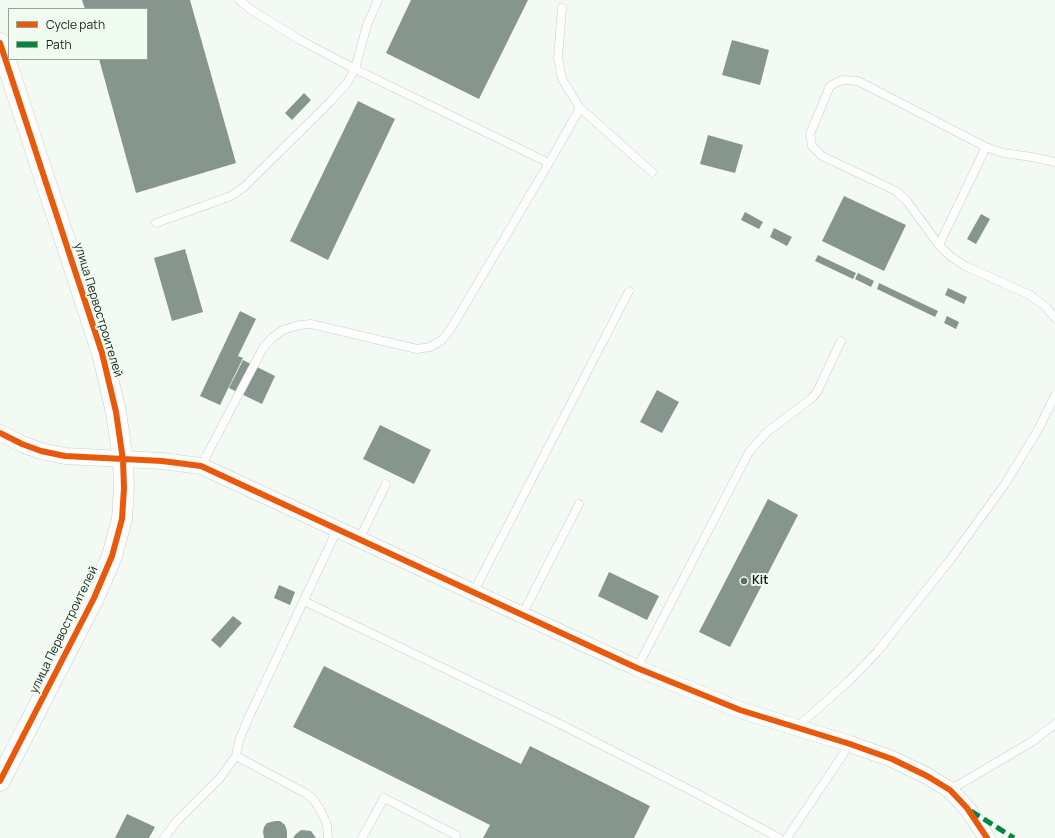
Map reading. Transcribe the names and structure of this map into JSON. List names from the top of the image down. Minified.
{"streets":{"street":["улица Первостроителей"]},"places":["Kit"],"legend":["Cycle path","Path"]}
